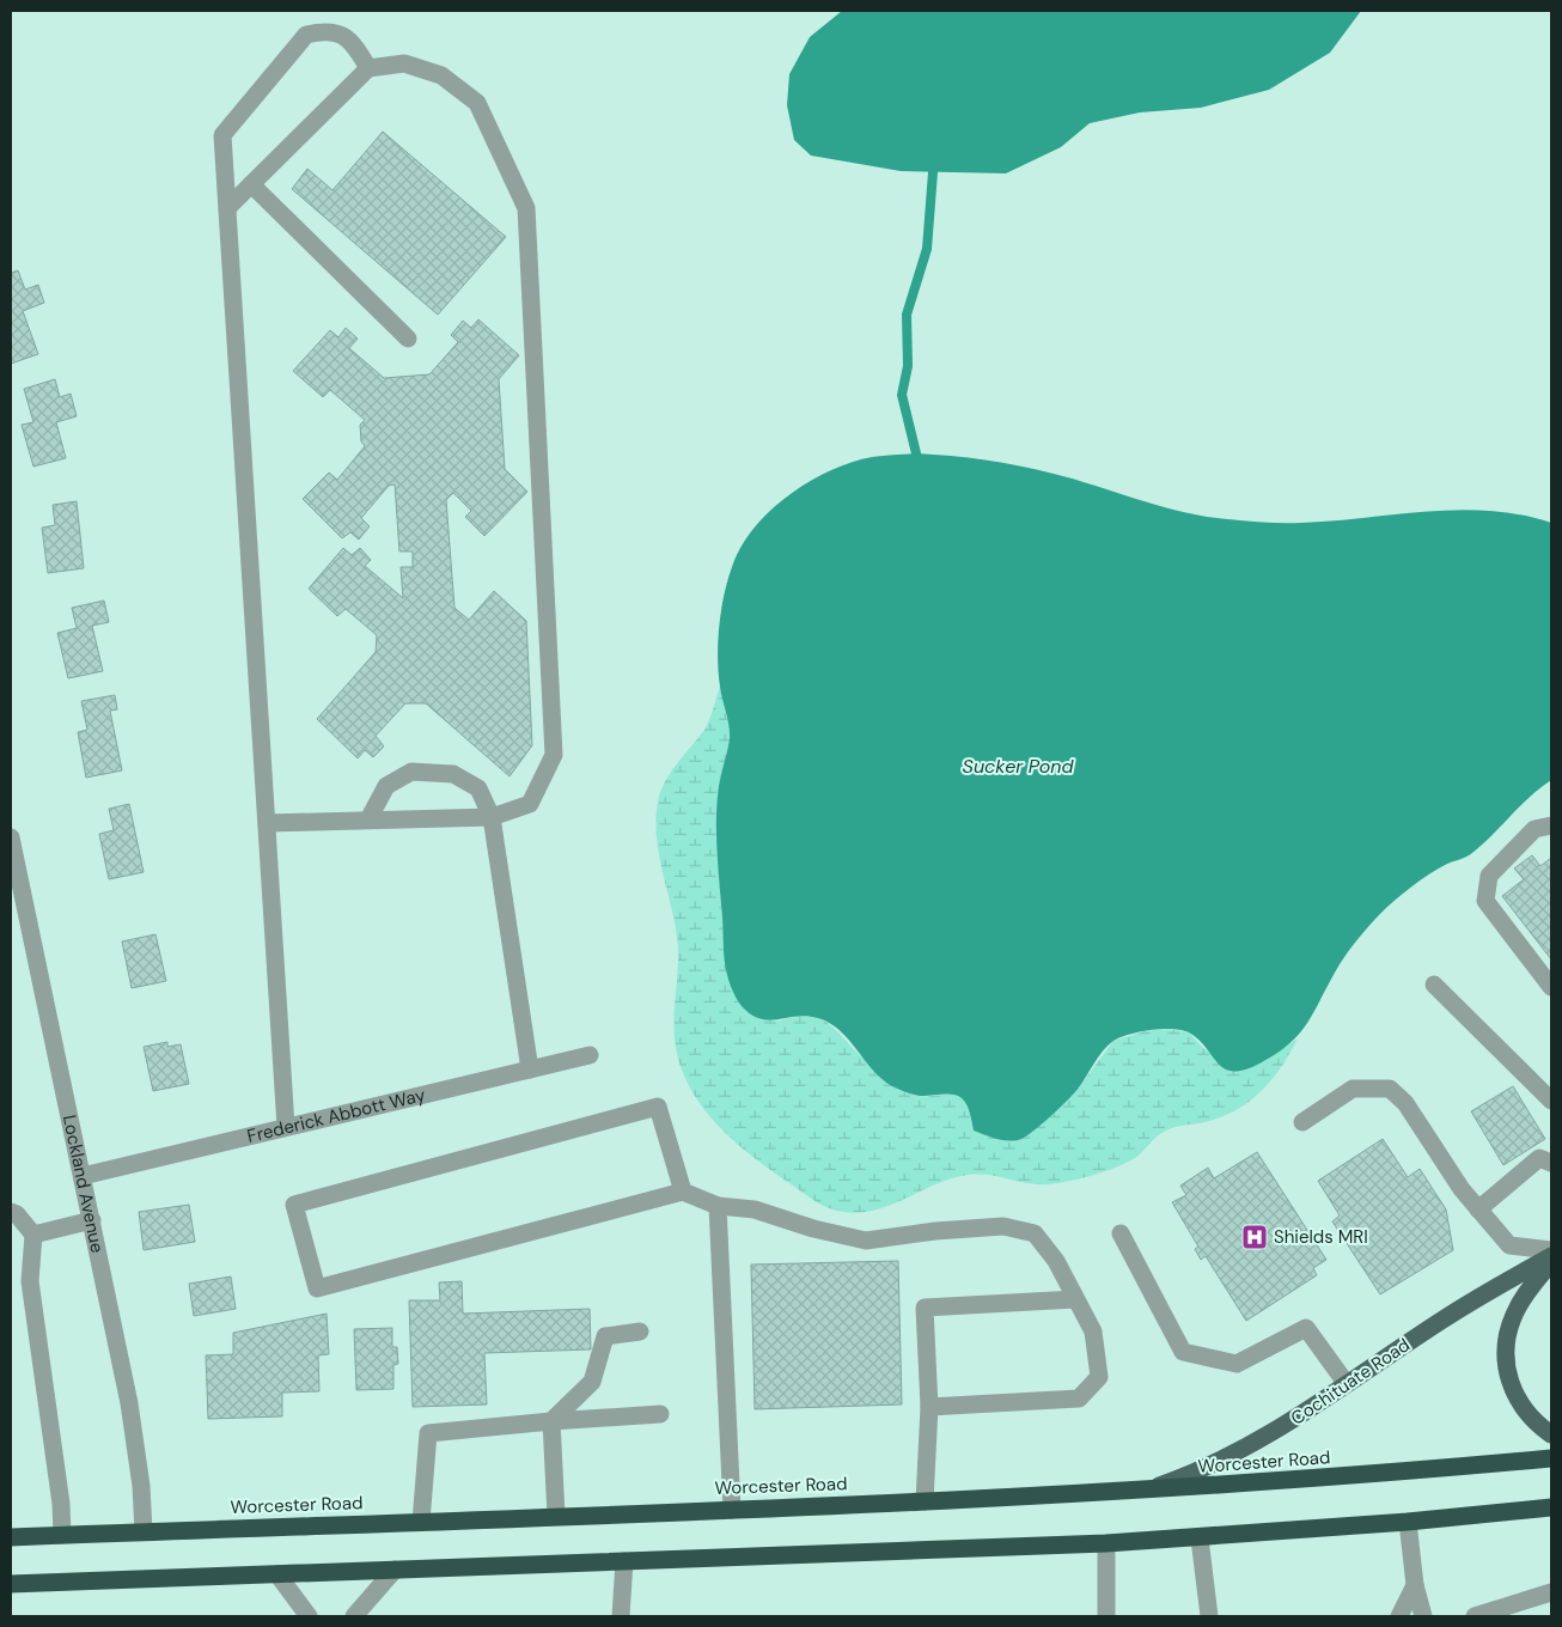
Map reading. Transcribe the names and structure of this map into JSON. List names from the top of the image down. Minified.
{"streets":{"highway":["Worcester Road"],"main road":["Cochituate Road"],"street":["Frederick Abbott Way","Lockland Avenue"]},"crossings":[["Frederick Abbott Way","Lockland Avenue"],["Lockland Avenue","Worcester Road"],["Cochituate Road","Worcester Road"]],"water":["Sucker Pond"],"places":{"hospital":["Shields MRI"]}}
